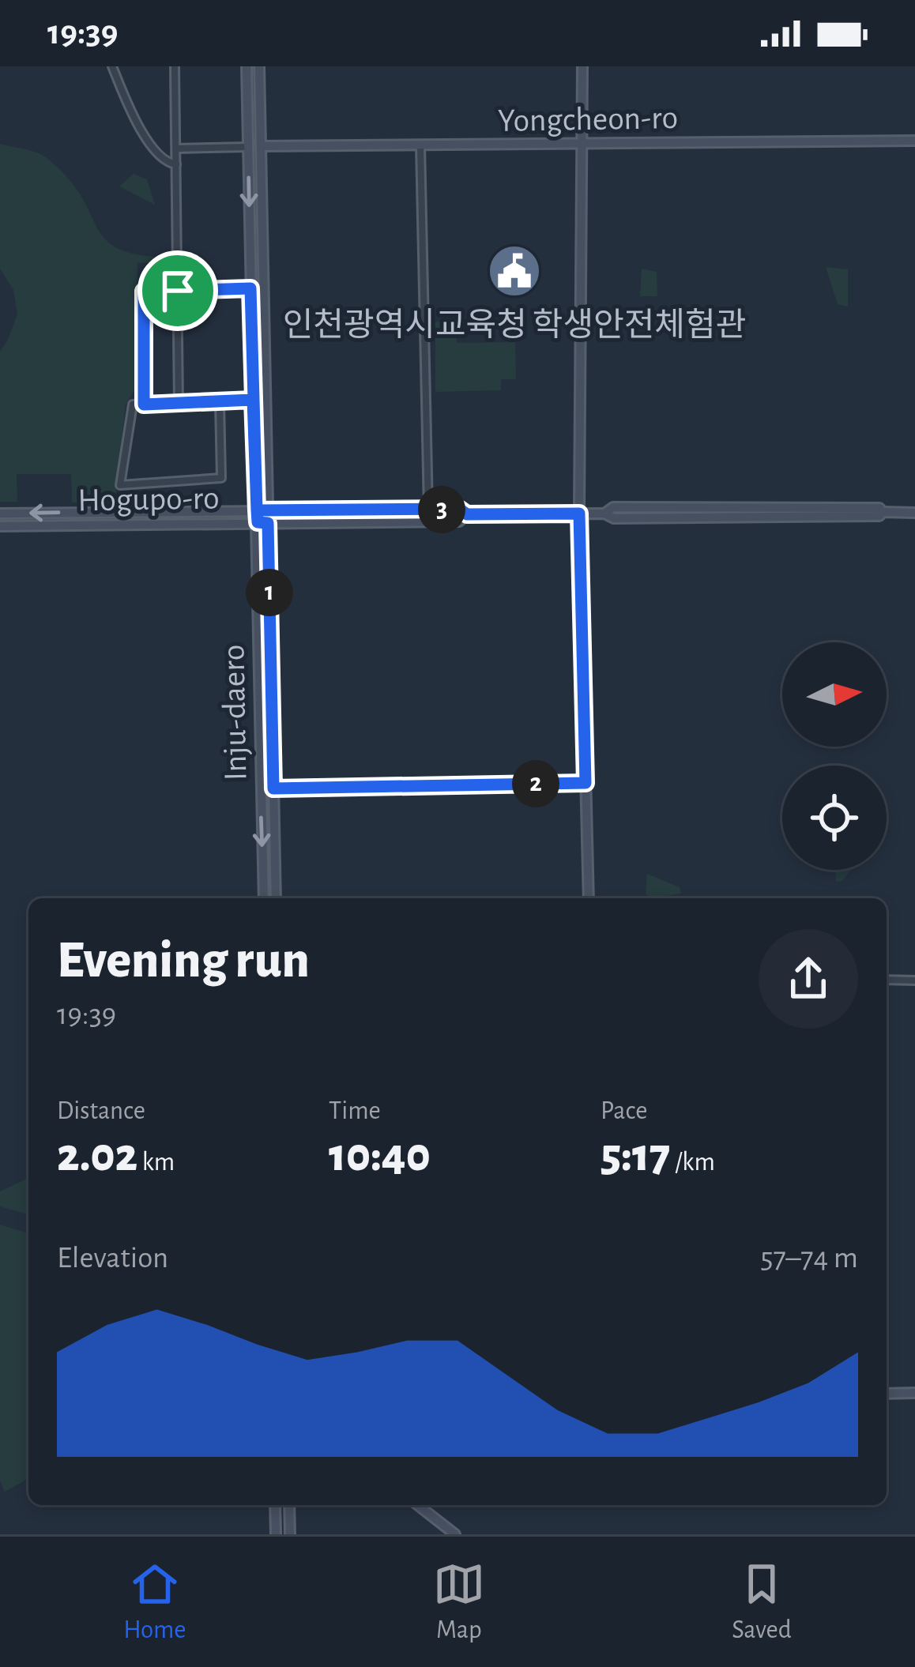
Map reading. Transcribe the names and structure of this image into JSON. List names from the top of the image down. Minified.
{"streets":{"main road":["Yongcheon-ro","Hogupo-ro","Inju-daero"]},"crossings":[["Yongcheon-ro","Inju-daero"],["Hogupo-ro","Inju-daero"]],"places":{"public building":["인천광역시교육청 학생안전체험관"]},"north":"right","page":{"status":"19:39","pins":["3","1","2"],"heading":["Evening run","19:39"],"stats":[["Distance","2.02 km"],["Time","10:40"],["Pace","5:17 /km"]],"chart":["Elevation","57–74 m"],"tabs":["Home","Map","Saved"]}}
